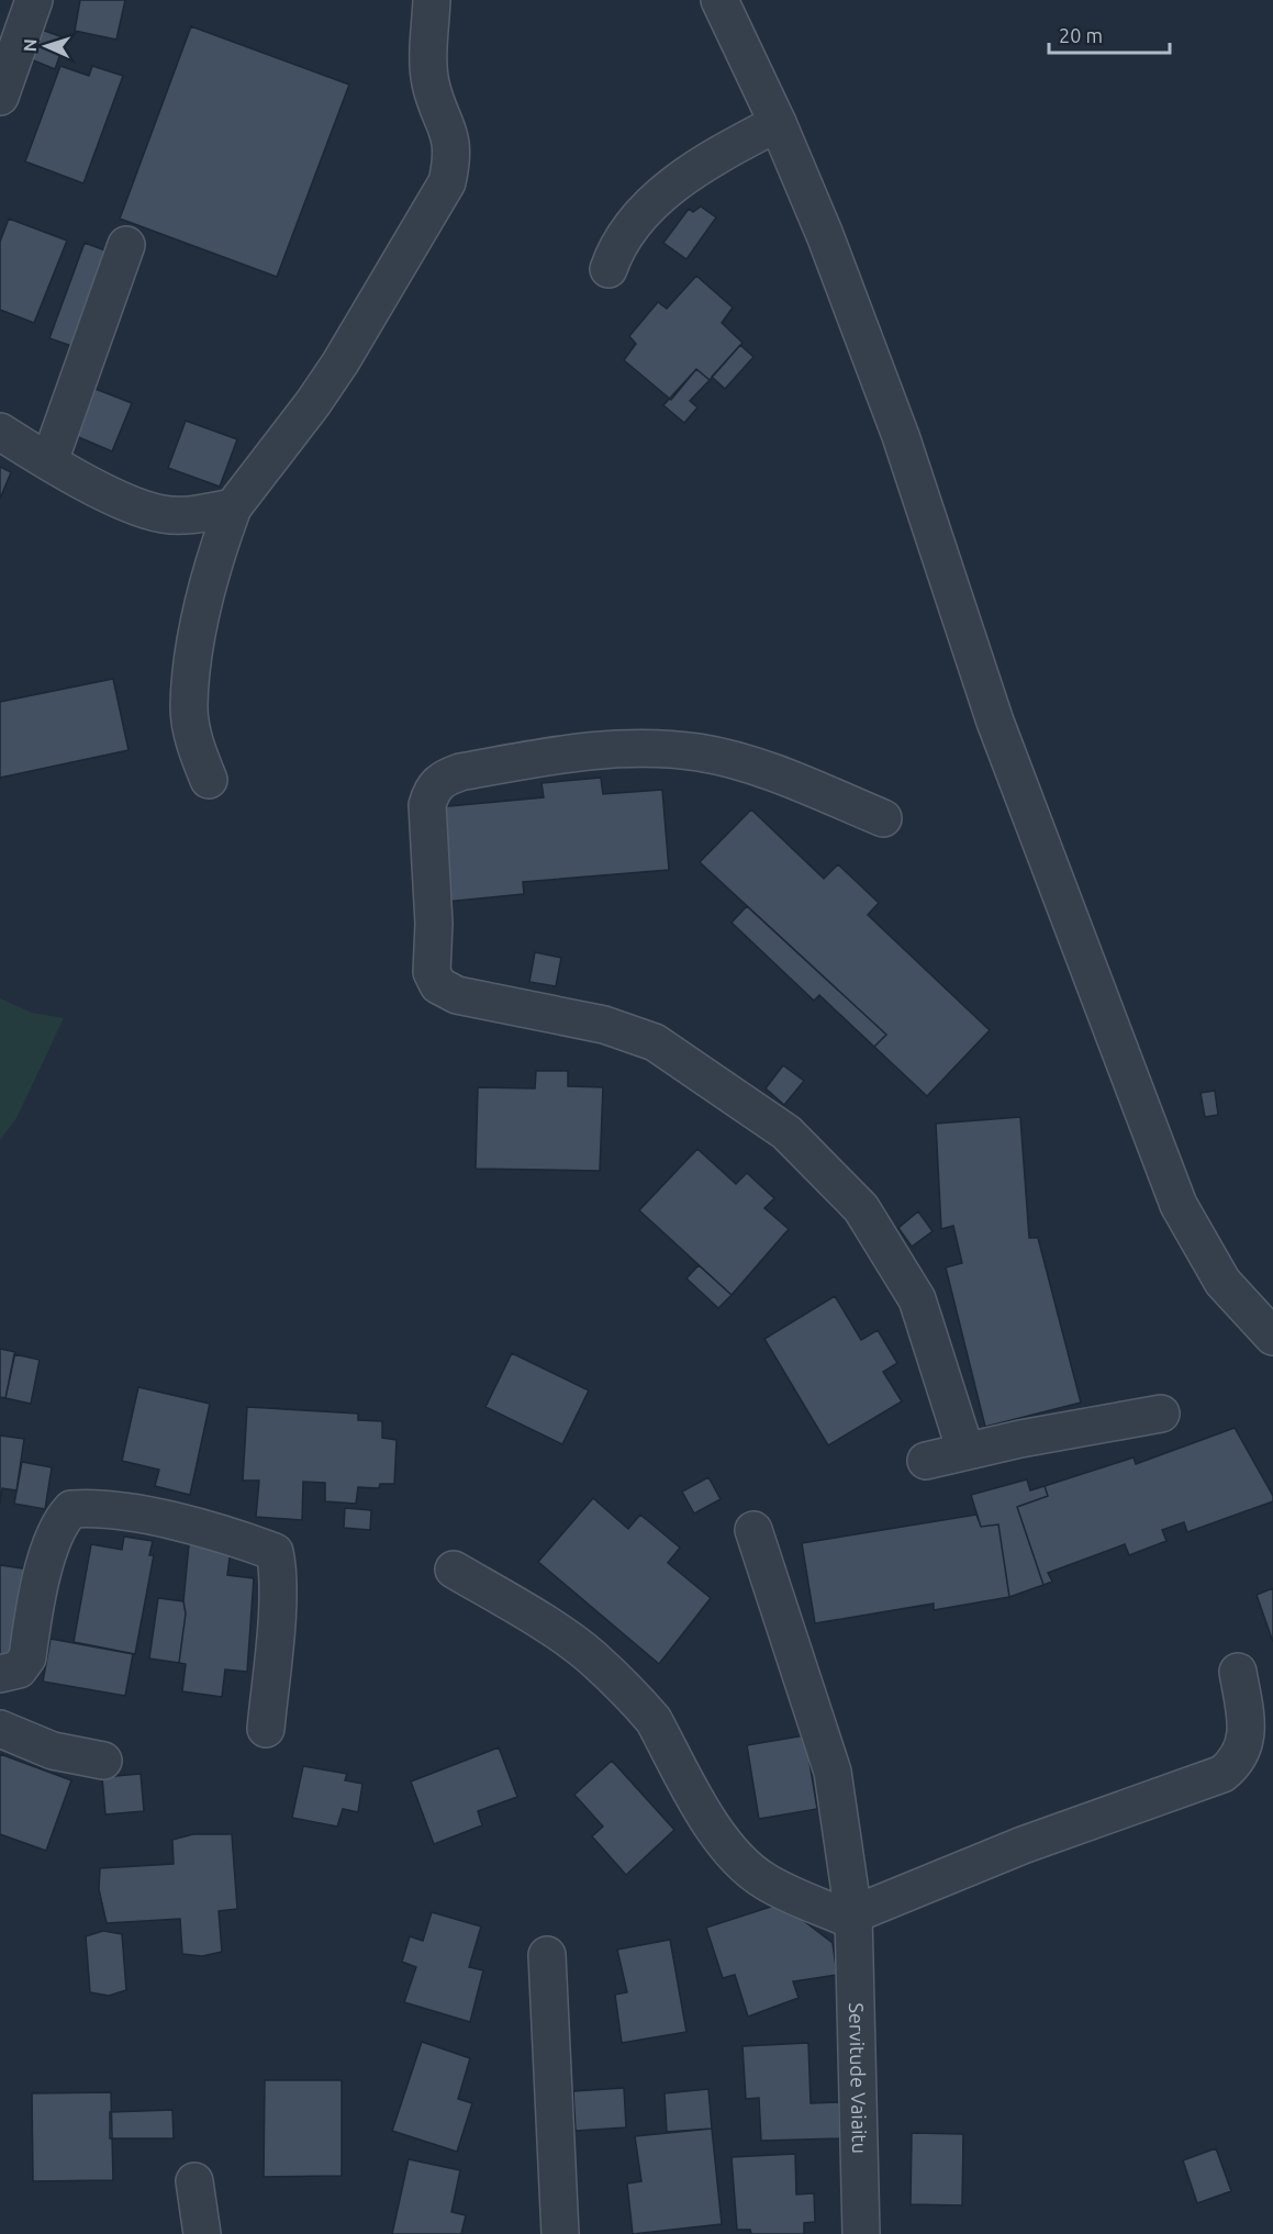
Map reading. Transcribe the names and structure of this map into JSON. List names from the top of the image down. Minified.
{"streets":{"street":["Servitude Vaiaitu"]},"scale_bar":"20 m","north":"left"}
